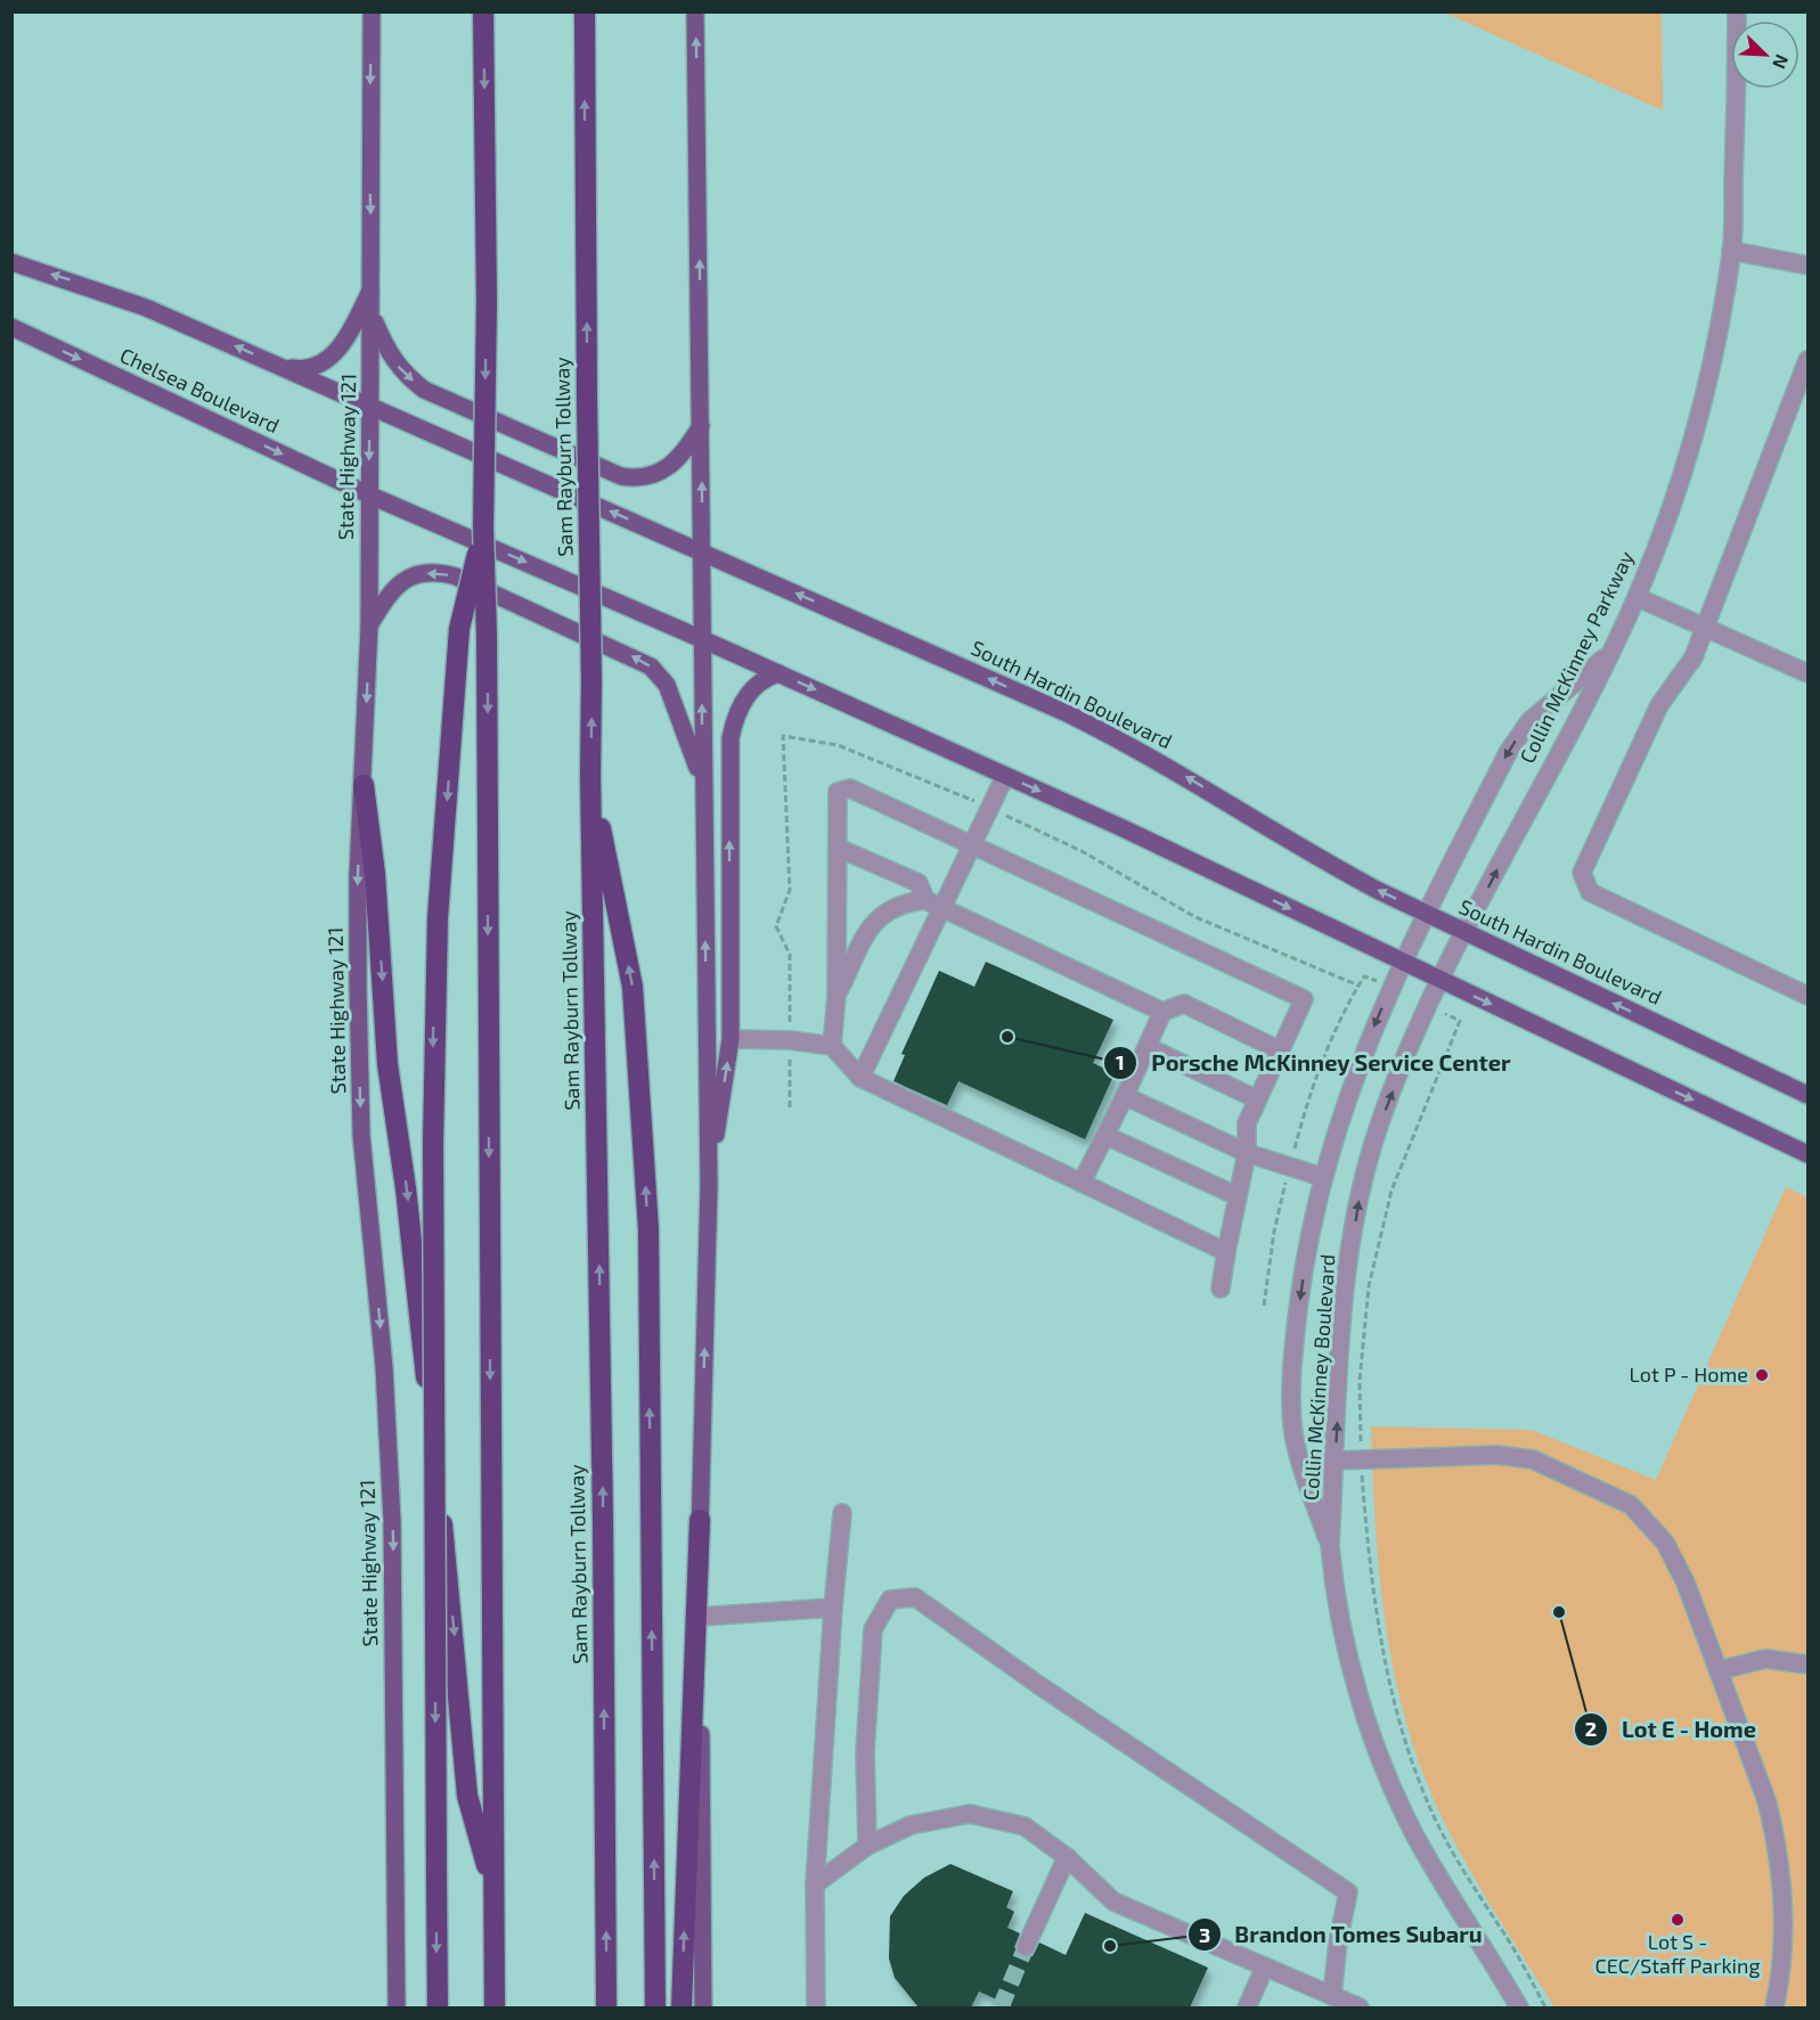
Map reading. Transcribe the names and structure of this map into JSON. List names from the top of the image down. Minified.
{"streets":{"highway":["Sam Rayburn Tollway"],"main road":["Chelsea Boulevard","State Highway 121","South Hardin Boulevard"],"street":["Collin McKinney Parkway","Collin McKinney Boulevard"]},"crossings":[["Chelsea Boulevard","State Highway 121"],["State Highway 121","South Hardin Boulevard"],["Collin McKinney Parkway","South Hardin Boulevard"],["Collin McKinney Parkway","Collin McKinney Boulevard"],["South Hardin Boulevard","Collin McKinney Boulevard"]],"one_way":["State Highway 121"],"places":["Porsche McKinney Service Center","Lot P - Home","Lot E - Home","Lot S - CEC/Staff Parking","Brandon Tomes Subaru"],"north":"bottom right"}
